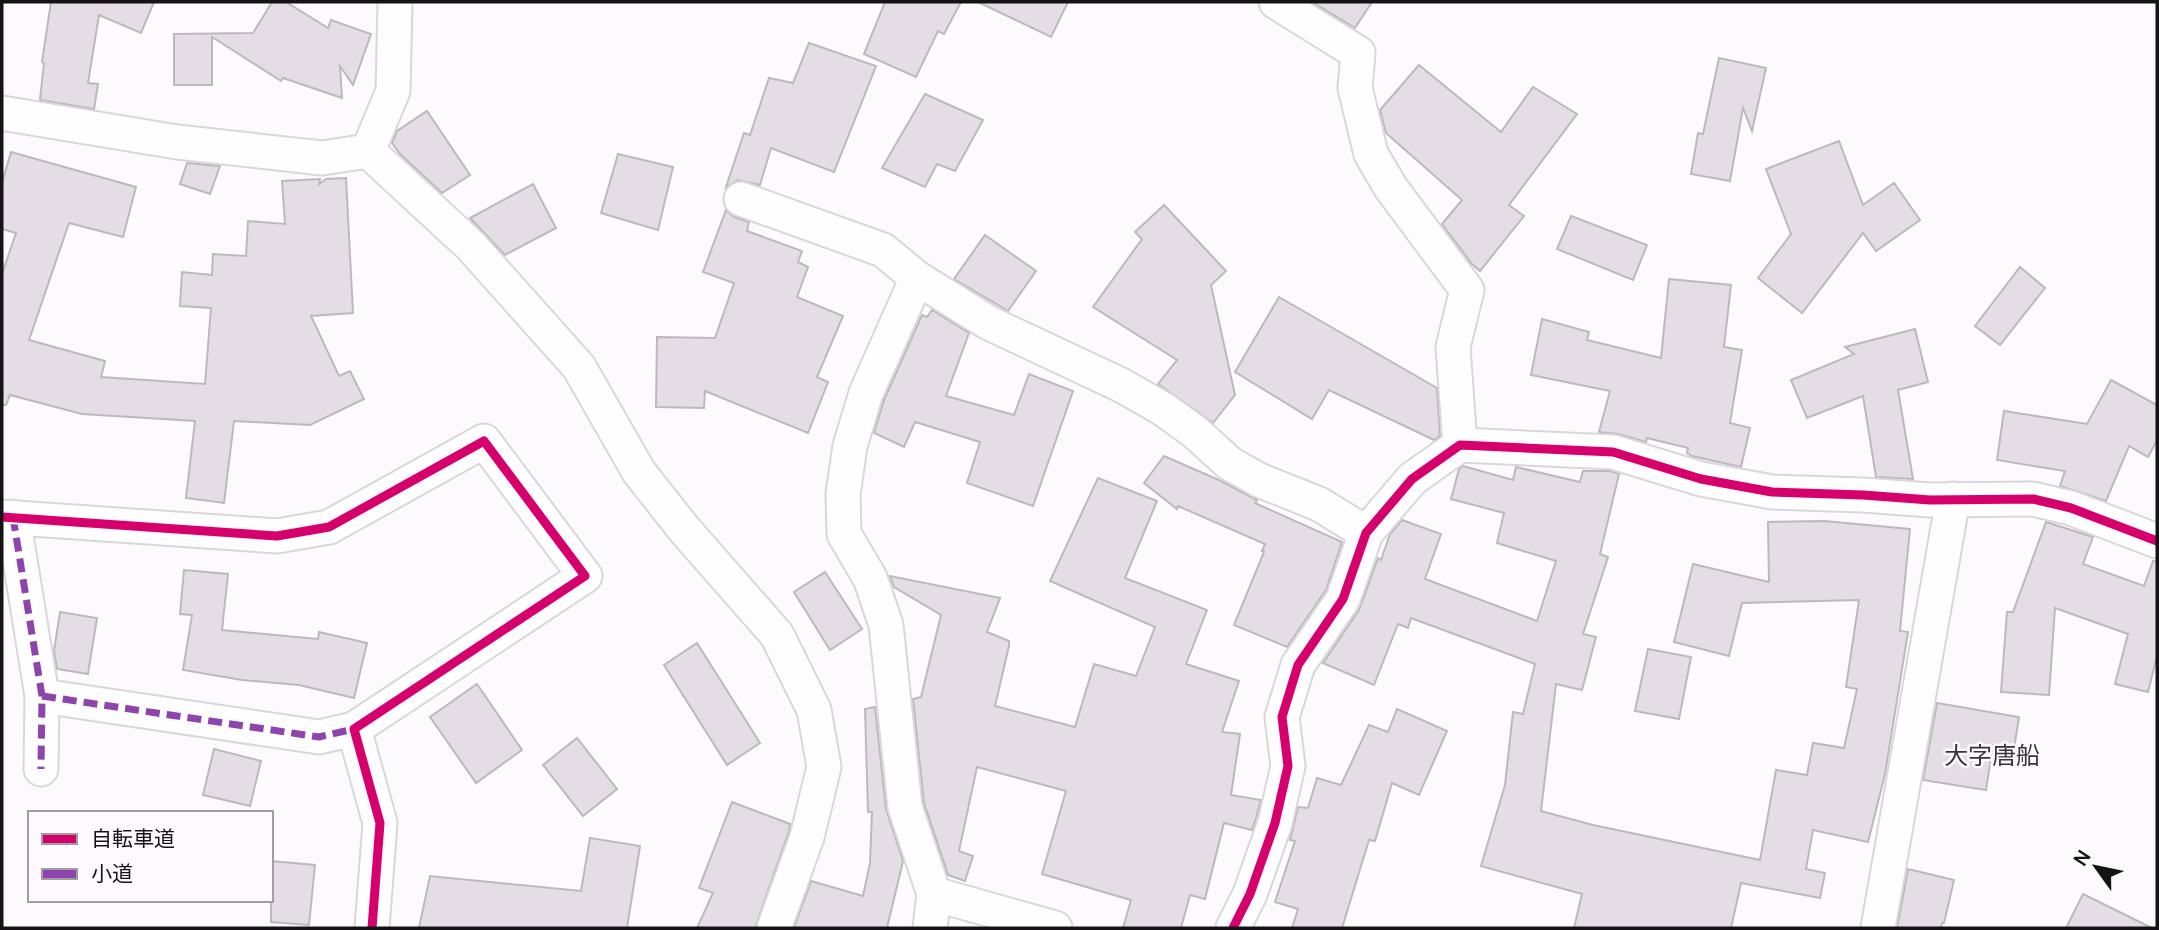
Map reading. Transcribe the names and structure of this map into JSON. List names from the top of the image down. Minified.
{"districts":["大字唐船"],"legend":["自転車道","小道"],"north":"top left"}
